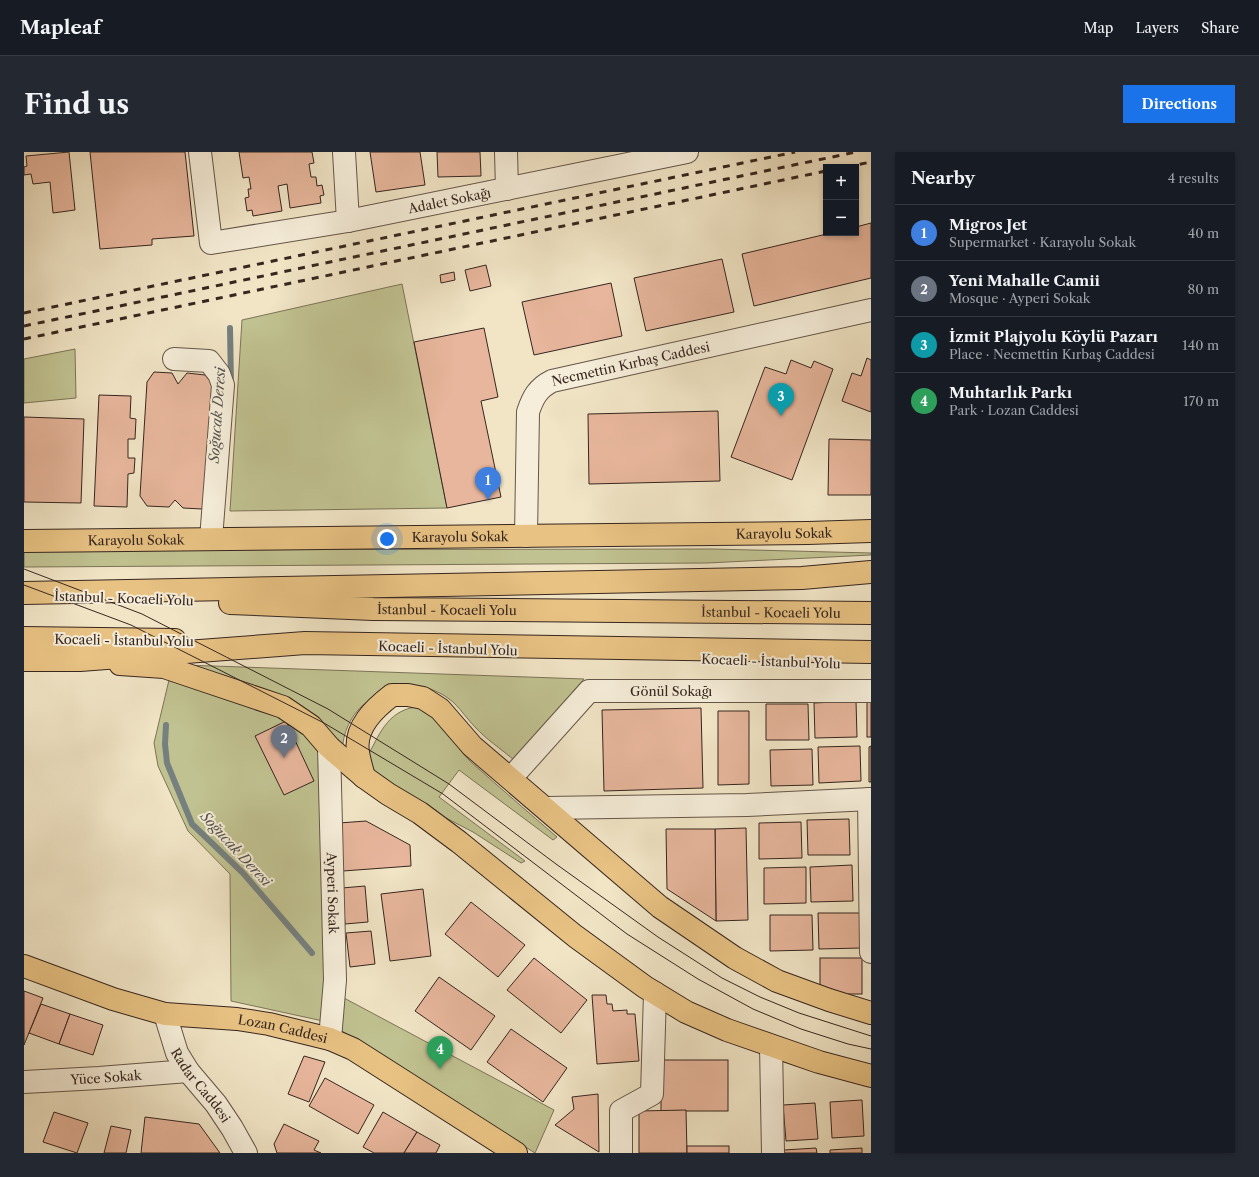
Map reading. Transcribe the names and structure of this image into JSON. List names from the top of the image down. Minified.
{"streets":{"main road":["Karayolu Sokak","İstanbul - Kocaeli Yolu","Kocaeli - İstanbul Yolu","Lozan Caddesi"],"street":["Adalet Sokağı","Necmettin Kırbaş Caddesi","Gönül Sokağı","Ayperi Sokak","Yüce Sokak","Radar Caddesi"]},"crossings":[["Necmettin Kırbaş Caddesi","Karayolu Sokak"],["Ayperi Sokak","Lozan Caddesi"],["Lozan Caddesi","Radar Caddesi"],["Yüce Sokak","Radar Caddesi"]],"water":["Soğucak Deresi"],"page":{"header":"Mapleaf","nav":["Map","Layers","Share"],"buttons":"Directions","title":"Find us","heading":["Nearby","4 results"],"map_buttons":["+","−"],"list":[{"mark":"1","name":"Migros Jet","note":"Supermarket · Karayolu Sokak","value":"40 m"},{"mark":"2","name":"Yeni Mahalle Camii","note":"Mosque · Ayperi Sokak","value":"80 m"},{"mark":"3","name":"İzmit Plajyolu Köylü Pazarı","note":"Place · Necmettin Kırbaş Caddesi","value":"140 m"},{"mark":"4","name":"Muhtarlık Parkı","note":"Park · Lozan Caddesi","value":"170 m"}],"pins":["3","1","2","4"]}}
